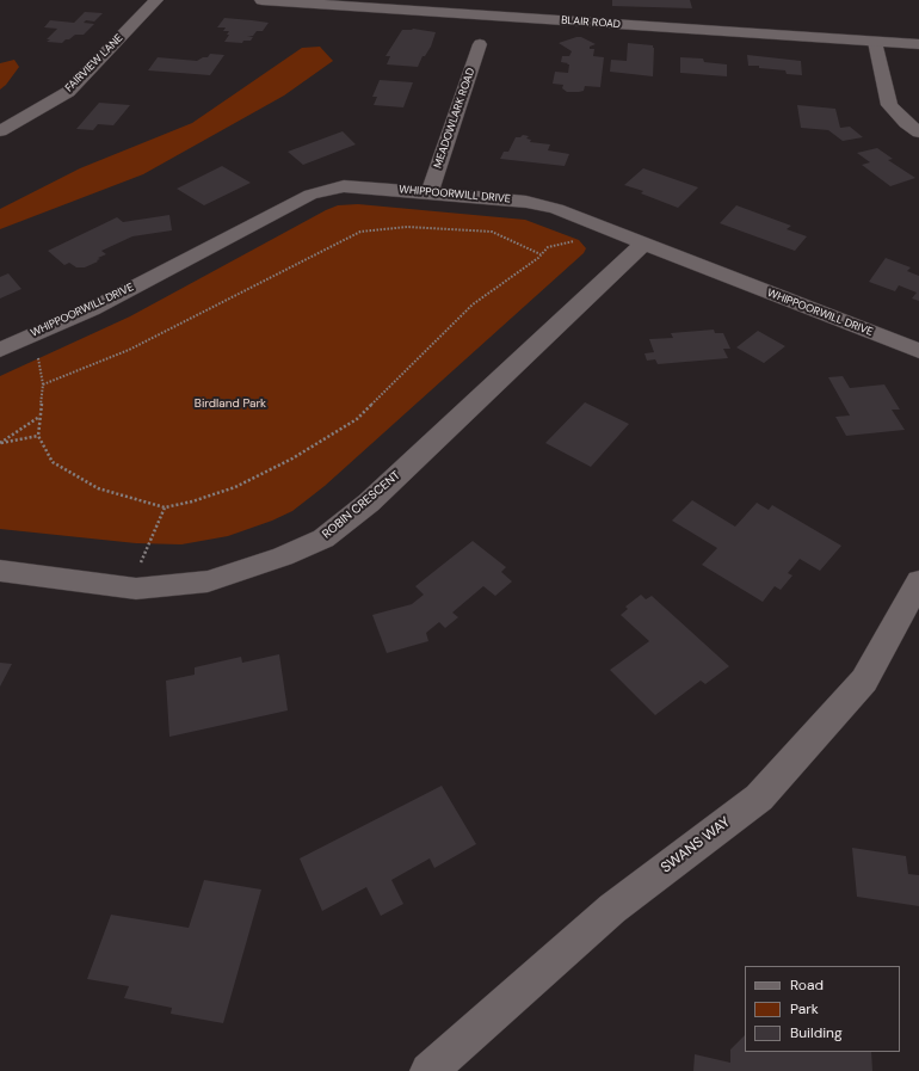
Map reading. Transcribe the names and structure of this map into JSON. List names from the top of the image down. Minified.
{"streets":{"street":["BLAIR ROAD","FAIRVIEW LANE","MEADOWLARK ROAD","WHIPPOORWILL DRIVE","ROBIN CRESCENT","SWANS WAY"]},"crossings":[["MEADOWLARK ROAD","WHIPPOORWILL DRIVE"],["WHIPPOORWILL DRIVE","ROBIN CRESCENT"]],"parks":["Birdland Park"],"legend":["Road","Park","Building"]}
